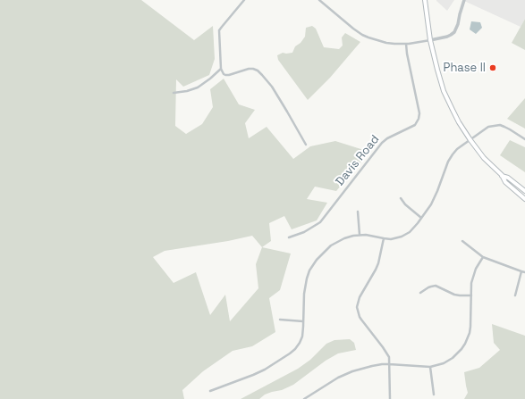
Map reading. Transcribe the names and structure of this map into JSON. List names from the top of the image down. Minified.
{"streets":{"street":["Davis Road"]},"places":["Phase II"]}
